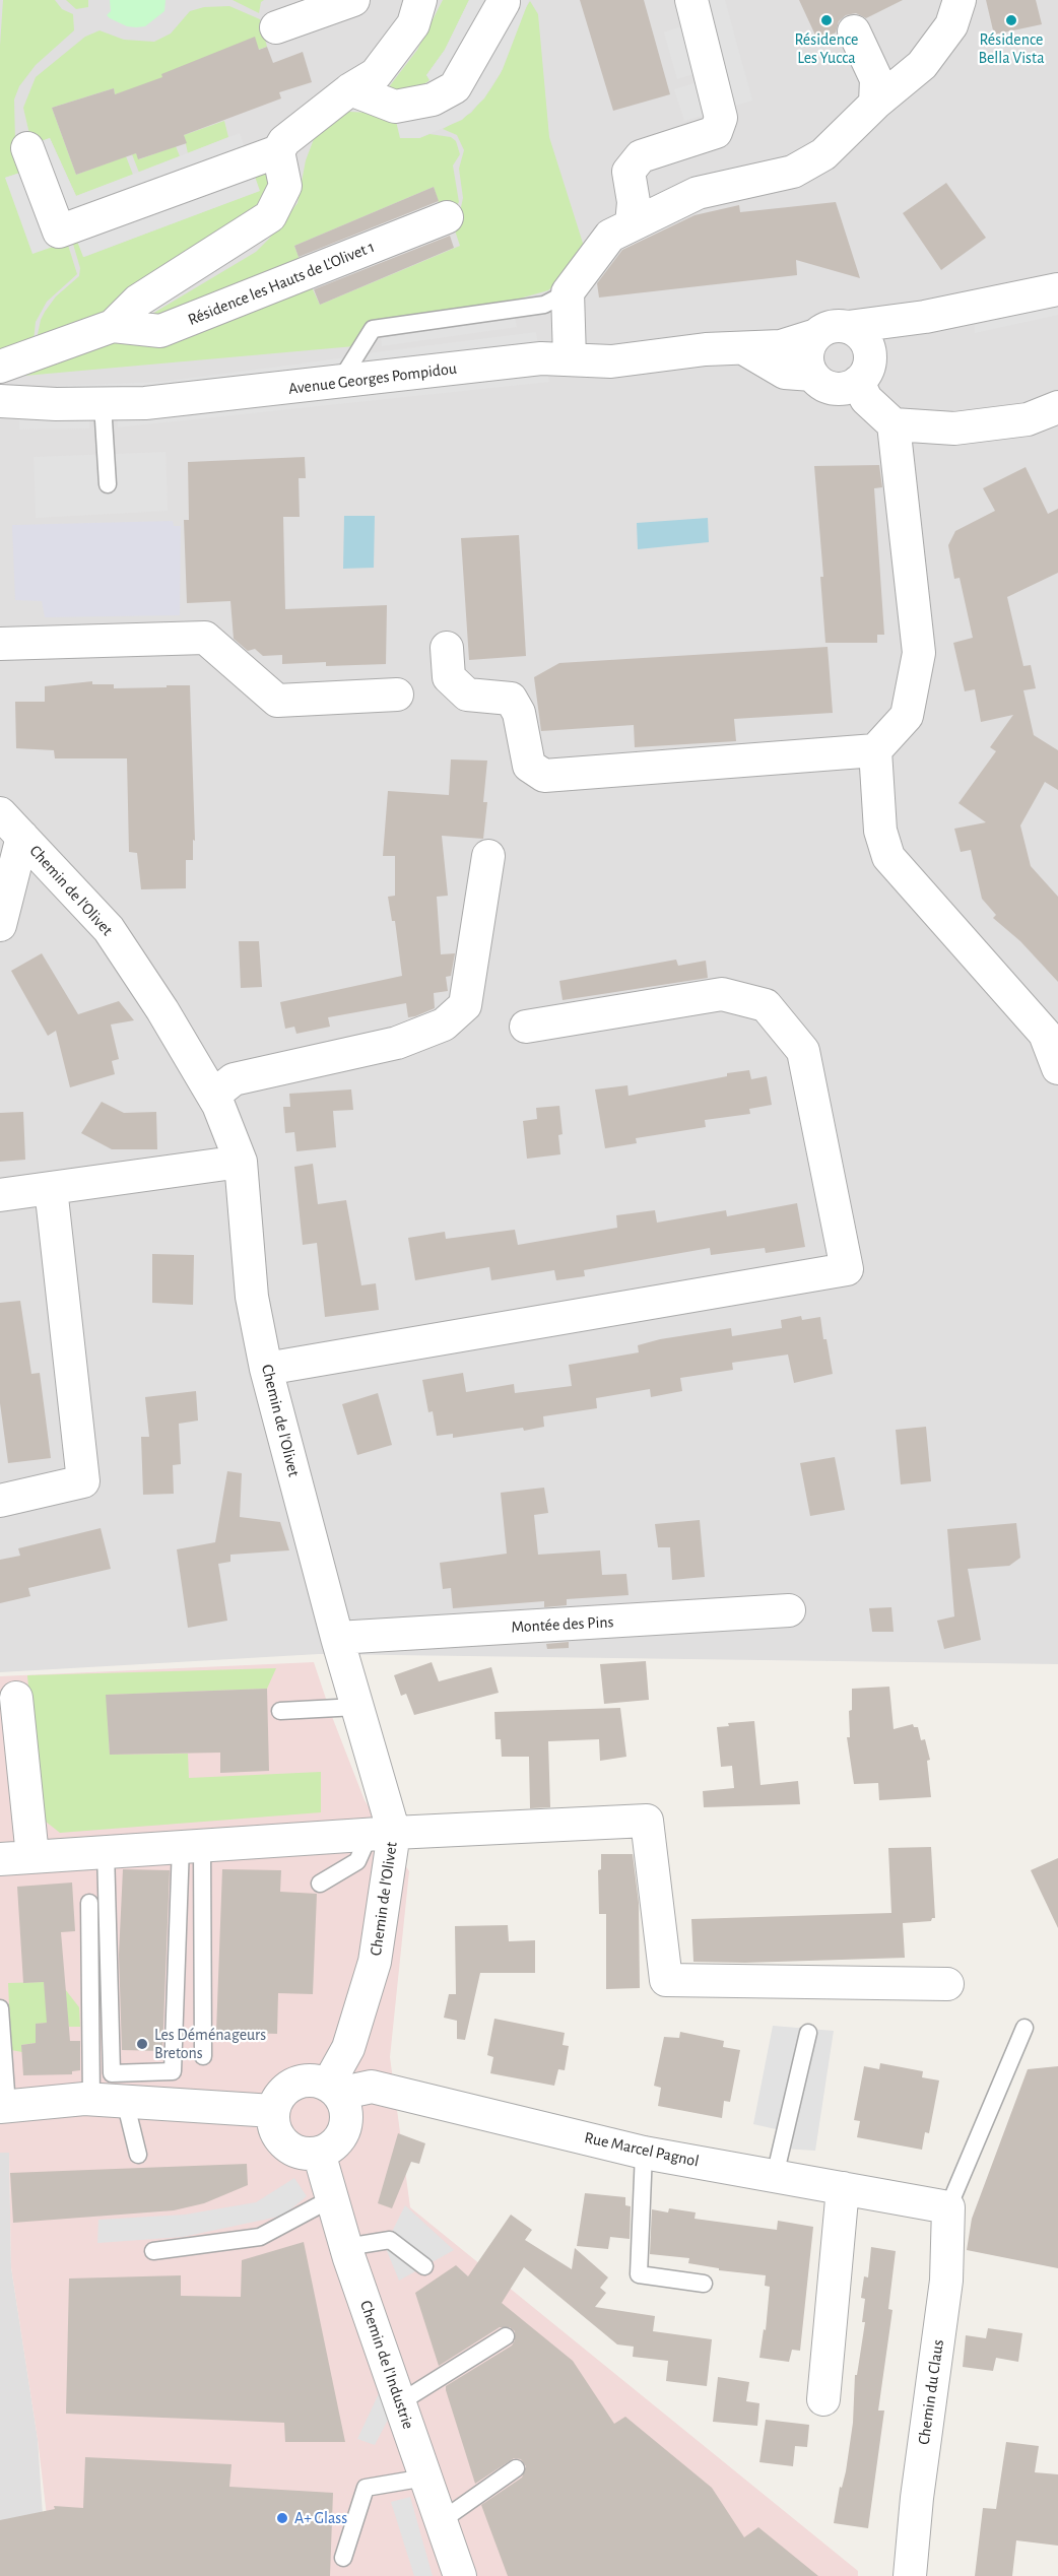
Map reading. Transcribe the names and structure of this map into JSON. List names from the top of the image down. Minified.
{"streets":{"street":["Résidence les Hauts de L'Olivet 1","Avenue Georges Pompidou","Chemin de l'Olivet","Montée des Pins","Rue Marcel Pagnol","Chemin de l'Industrie","Chemin du Claus"]},"crossings":[["Chemin de l'Olivet","Montée des Pins"],["Chemin de l'Olivet","Rue Marcel Pagnol"],["Chemin de l'Olivet","Chemin de l'Industrie"],["Rue Marcel Pagnol","Chemin de l'Industrie"],["Rue Marcel Pagnol","Chemin du Claus"]],"places":["Résidence Les Yucca","Résidence Bella Vista","Les Déménageurs Bretons","A+ Glass"]}
